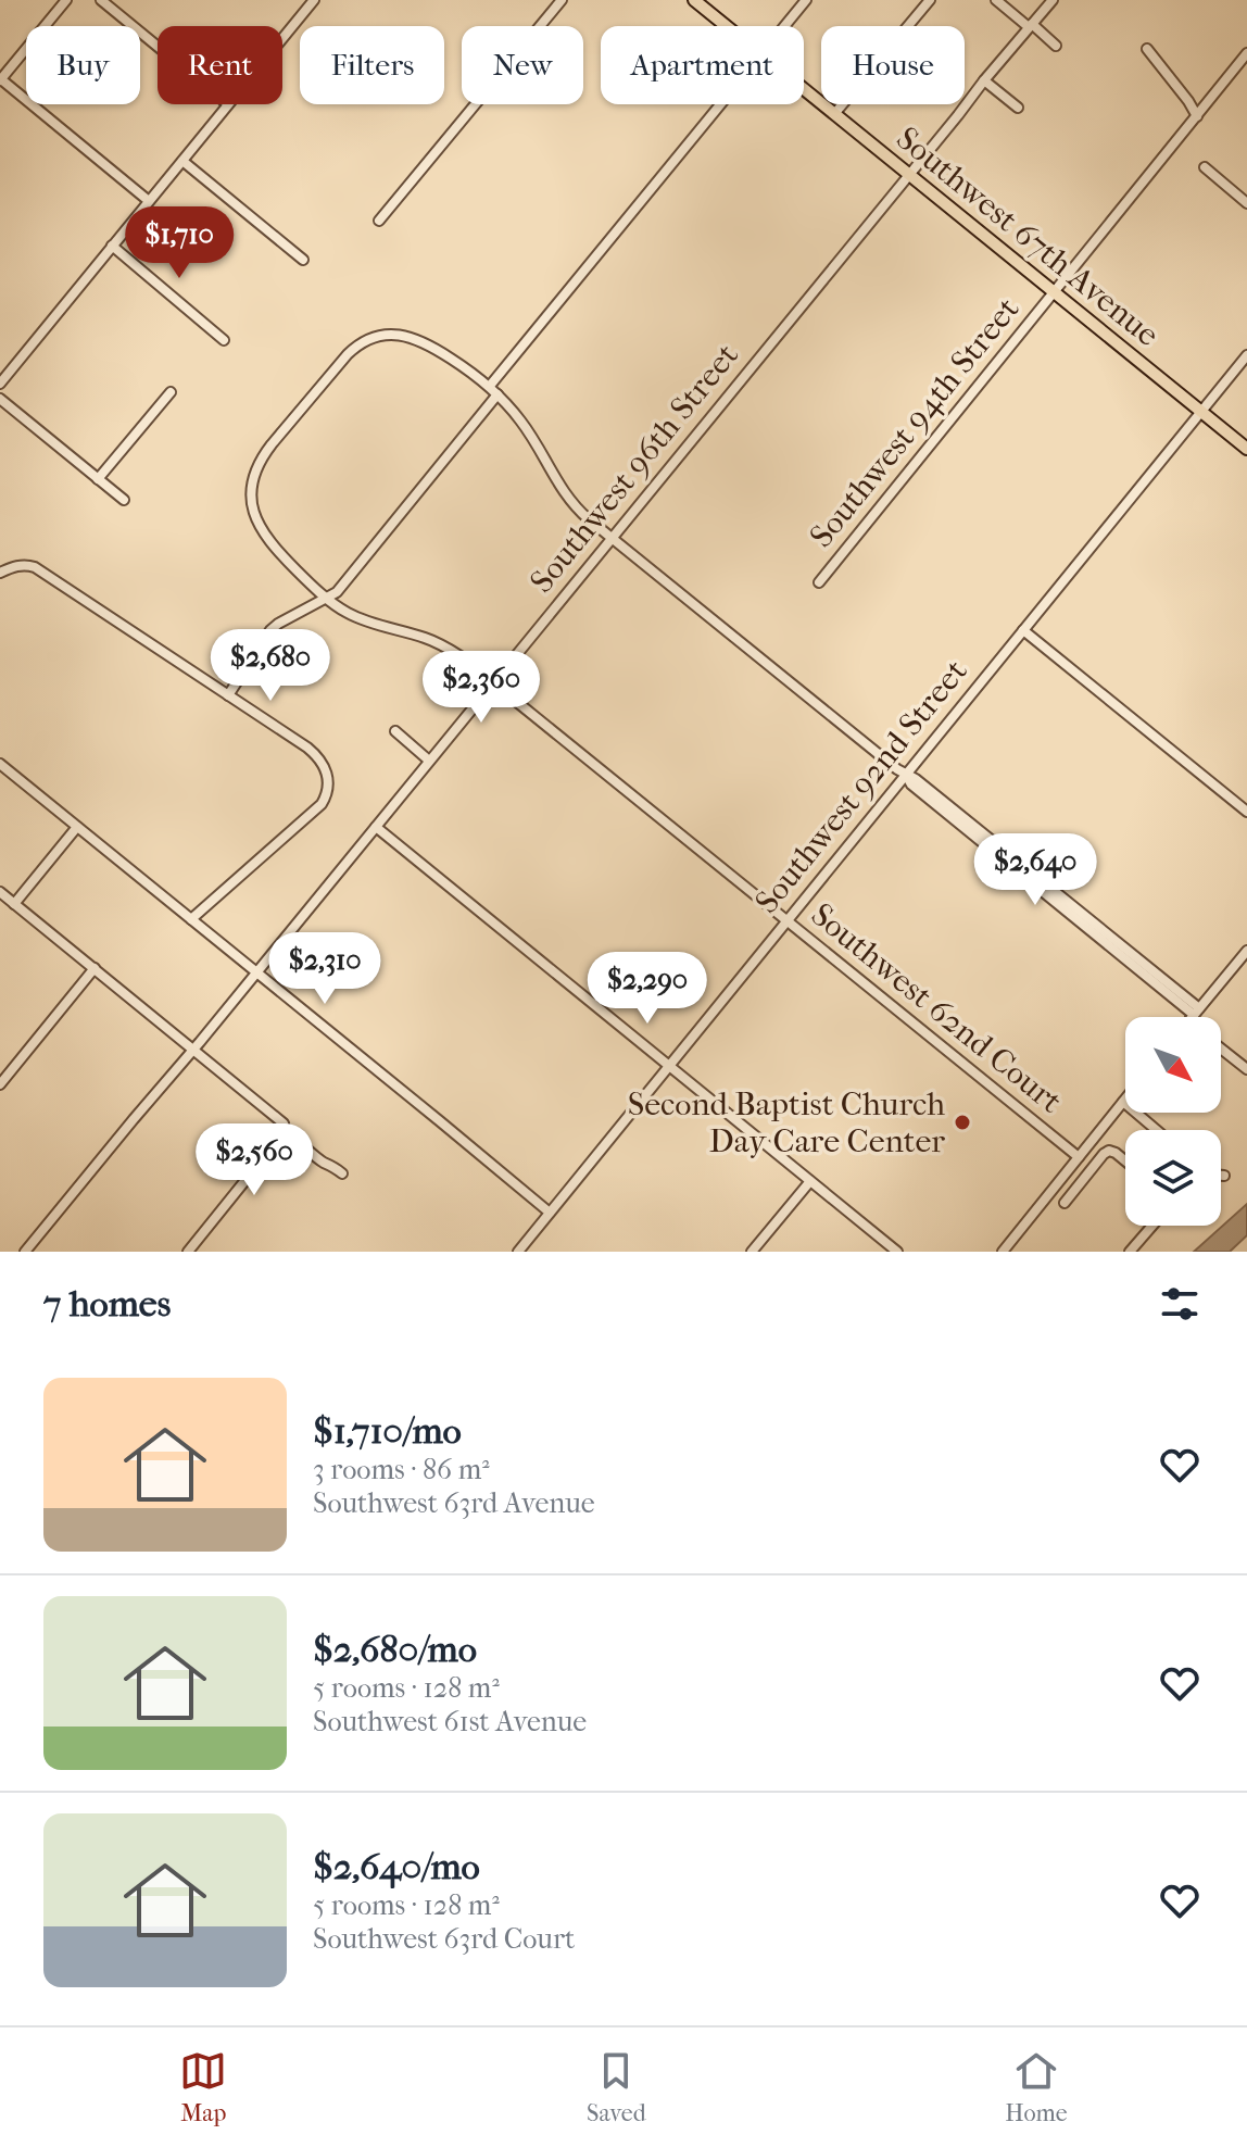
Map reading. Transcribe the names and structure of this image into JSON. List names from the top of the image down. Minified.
{"streets":{"main road":["Southwest 67th Avenue"],"street":["Southwest 94th Street","Southwest 96th Street","Southwest 92nd Street","Southwest 62nd Court"]},"crossings":[["Southwest 67th Avenue","Southwest 94th Street"],["Southwest 67th Avenue","Southwest 96th Street"],["Southwest 67th Avenue","Southwest 92nd Street"],["Southwest 96th Street","Southwest 62nd Court"],["Southwest 92nd Street","Southwest 62nd Court"]],"places":["Second Baptist Church Day Care Center"],"north":"bottom right","page":{"chip":["Buy","Rent","Filters","New","Apartment","House"],"price":["$1,710","$2,680","$2,360","$2,640","$2,310","$2,290","$2,560"],"heading":"7 homes","list":[{"name":"$1,710/mo","note":"3 rooms · 86 m² · Southwest 63rd Avenue"},{"name":"$2,680/mo","note":"5 rooms · 128 m² · Southwest 61st Avenue"},{"name":"$2,640/mo","note":"5 rooms · 128 m² · Southwest 63rd Court"}],"tabs":["Map","Saved","Home"]}}
